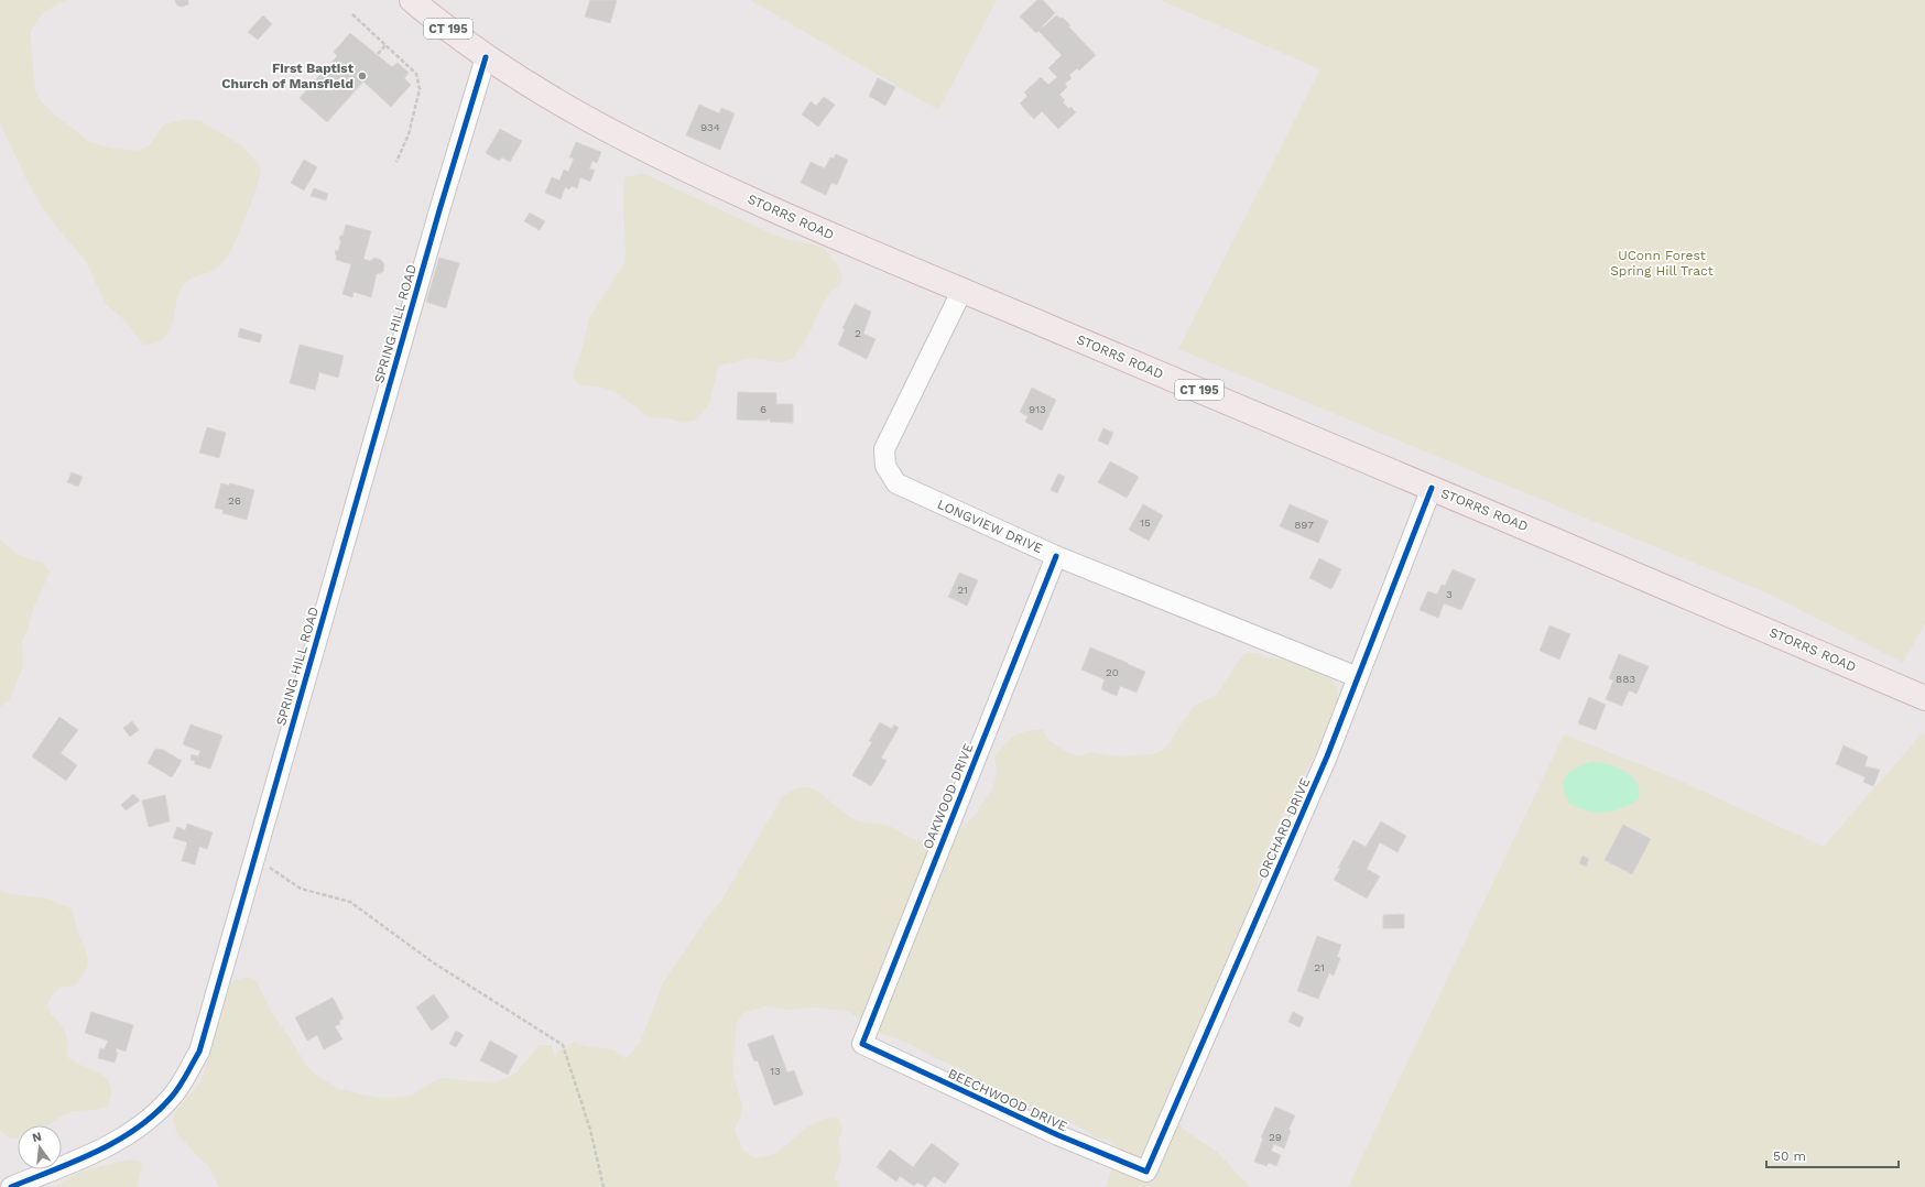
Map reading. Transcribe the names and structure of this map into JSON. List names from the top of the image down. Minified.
{"streets":{"main road":["CT 195","STORRS ROAD"],"street":["SPRING HILL ROAD","LONGVIEW DRIVE","OAKWOOD DRIVE","ORCHARD DRIVE","BEECHWOOD DRIVE"]},"crossings":[["STORRS ROAD","SPRING HILL ROAD"],["STORRS ROAD","LONGVIEW DRIVE"],["STORRS ROAD","ORCHARD DRIVE"],["LONGVIEW DRIVE","OAKWOOD DRIVE"],["LONGVIEW DRIVE","ORCHARD DRIVE"],["OAKWOOD DRIVE","BEECHWOOD DRIVE"],["ORCHARD DRIVE","BEECHWOOD DRIVE"]],"parks":["UConn Forest Spring Hill Tract"],"places":["First Baptist Church of Mansfield"],"house_numbers":["934","2","6","913","26","15","897","21","3","20","883","21","13","29"],"scale_bar":"50 m","north":"top"}
